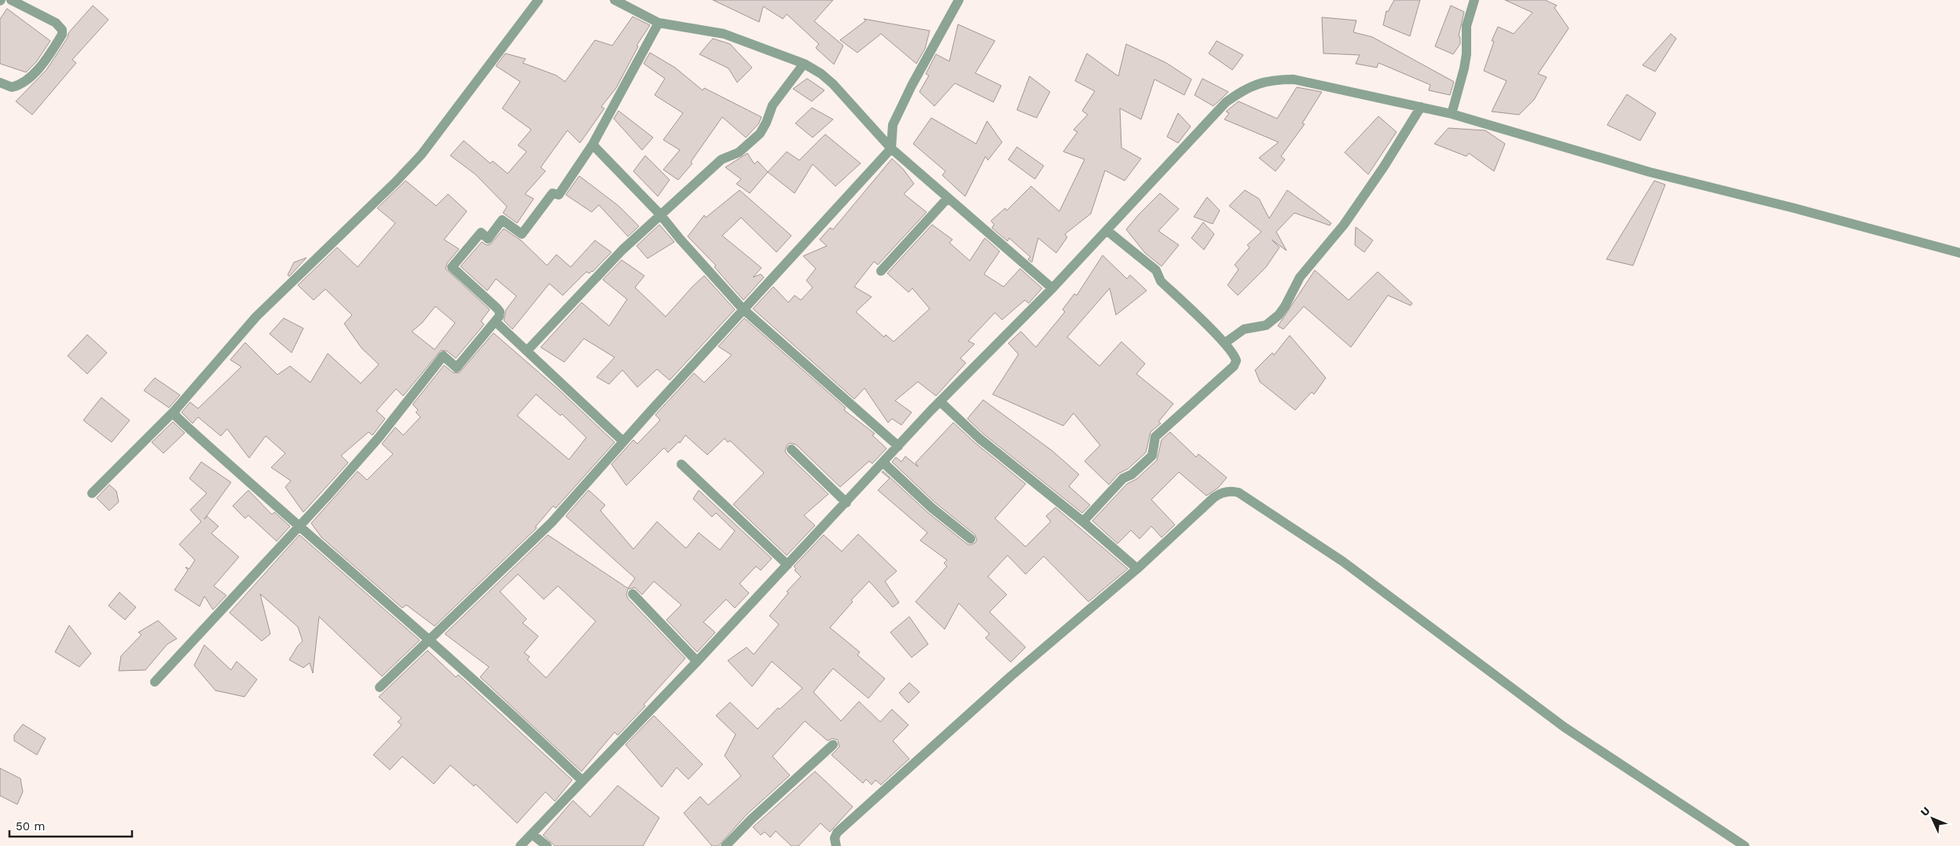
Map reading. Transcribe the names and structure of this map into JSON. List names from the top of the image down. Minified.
{"scale_bar":"50 m","north":"top left"}
